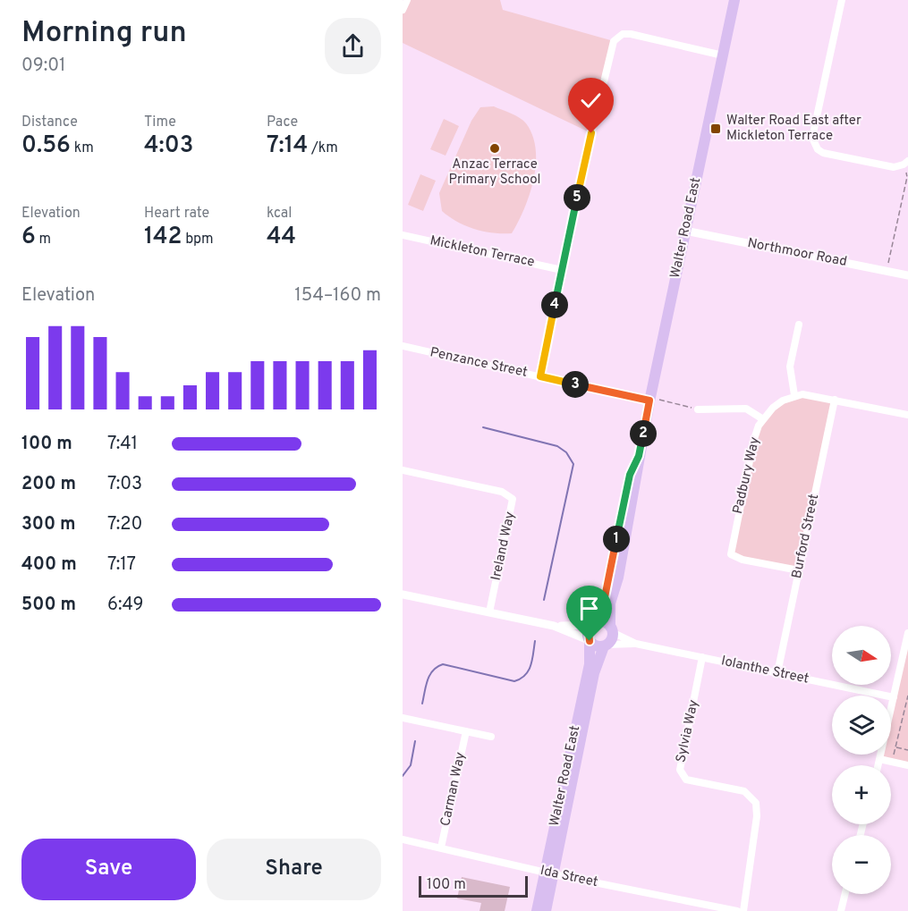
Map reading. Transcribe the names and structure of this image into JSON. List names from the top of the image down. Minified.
{"streets":{"main road":["Walter Road East"],"street":["Mickleton Terrace","Northmoor Road","Penzance Street","Padbury Way","Burford Street","Ireland Way","Iolanthe Street","Sylvia Way","Carman Way","Ida Street"]},"crossings":[["Walter Road East","Northmoor Road"],["Walter Road East","Penzance Street"],["Walter Road East","Iolanthe Street"],["Walter Road East","Ida Street"],["Padbury Way","Burford Street"],["Burford Street","Iolanthe Street"],["Iolanthe Street","Sylvia Way"],["Carman Way","Ida Street"]],"places":{"transit":["Walter Road East after Mickleton Terrace"],"other":["Anzac Terrace Primary School"]},"scale_bar":"100 m","north":"right","page":{"heading":["Morning run","09:01"],"stats":[["Distance","0.56 km"],["Time","4:03"],["Pace","7:14 /km"],["Elevation","6 m"],["Heart rate","142 bpm"],["kcal","44"]],"pins":["5","4","3","2","1"],"chart":["Elevation","154–160 m"],"list":[{"name":"100 m","note":"7:41"},{"name":"200 m","note":"7:03"},{"name":"300 m","note":"7:20"},{"name":"400 m","note":"7:17"},{"name":"500 m","note":"6:49"}],"map_buttons":["+","−"],"buttons":["Save","Share"],"scale":"100 m"}}
